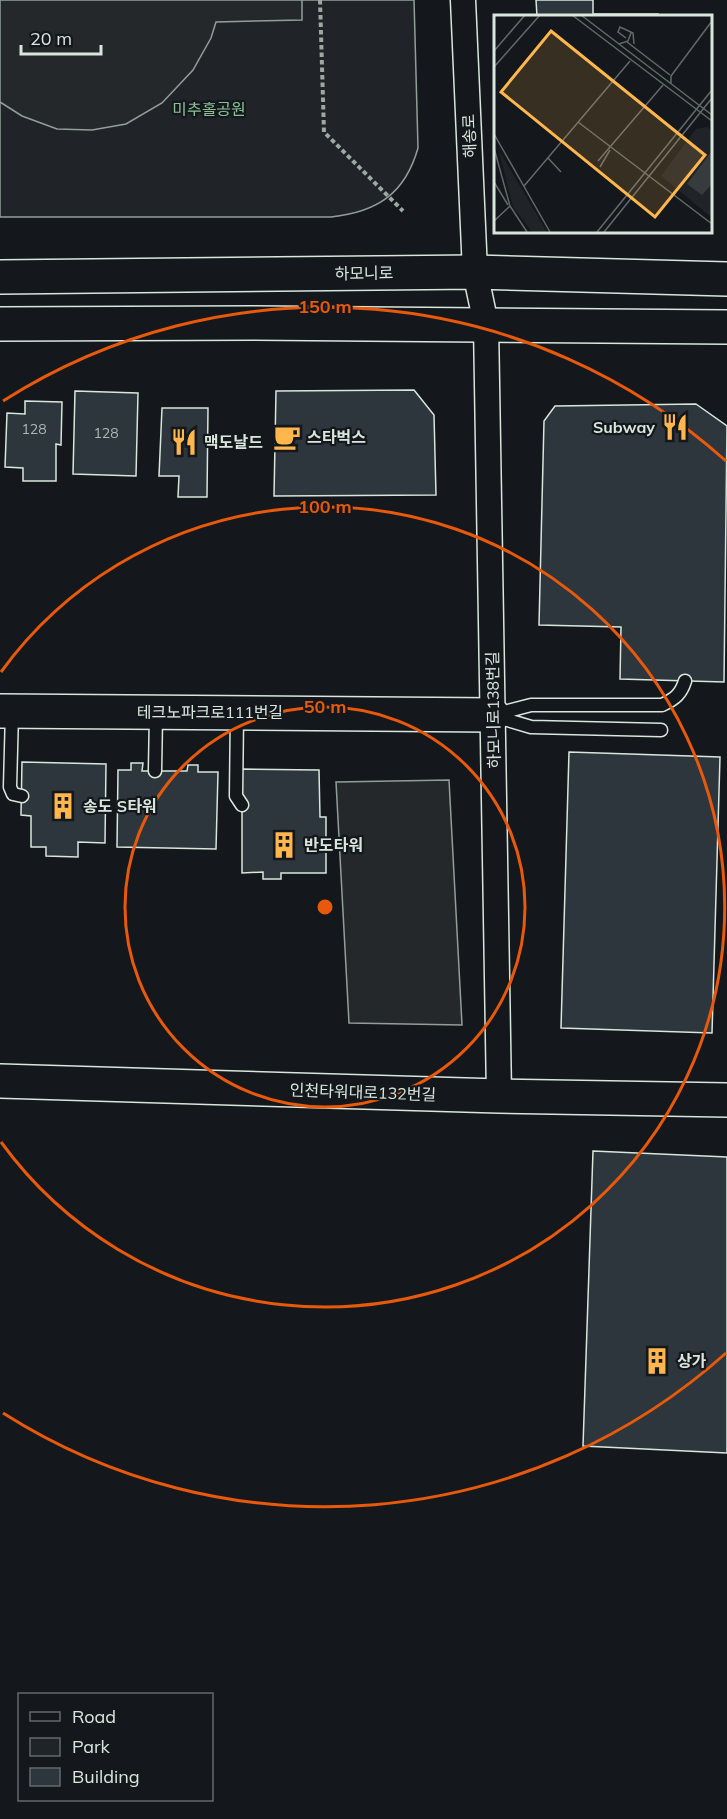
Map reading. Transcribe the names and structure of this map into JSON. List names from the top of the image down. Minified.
{"streets":{"street":["해송로","하모니로","하모니로138번길","테크노파크로111번길","인천타워대로132번길"]},"crossings":[["해송로","하모니로"],["해송로","하모니로138번길"],["하모니로138번길","테크노파크로111번길"],["하모니로138번길","인천타워대로132번길"]],"parks":["미추홀공원"],"places":{"restaurant":["Subway","맥도날드"],"cafe":["스타벅스"],"building":["송도 S타워","반도타워","상가"]},"house_numbers":["128","128"],"legend":["Road","Park","Building"],"scale_bar":"20 m","rings":["150 m","100 m","50 m"]}
